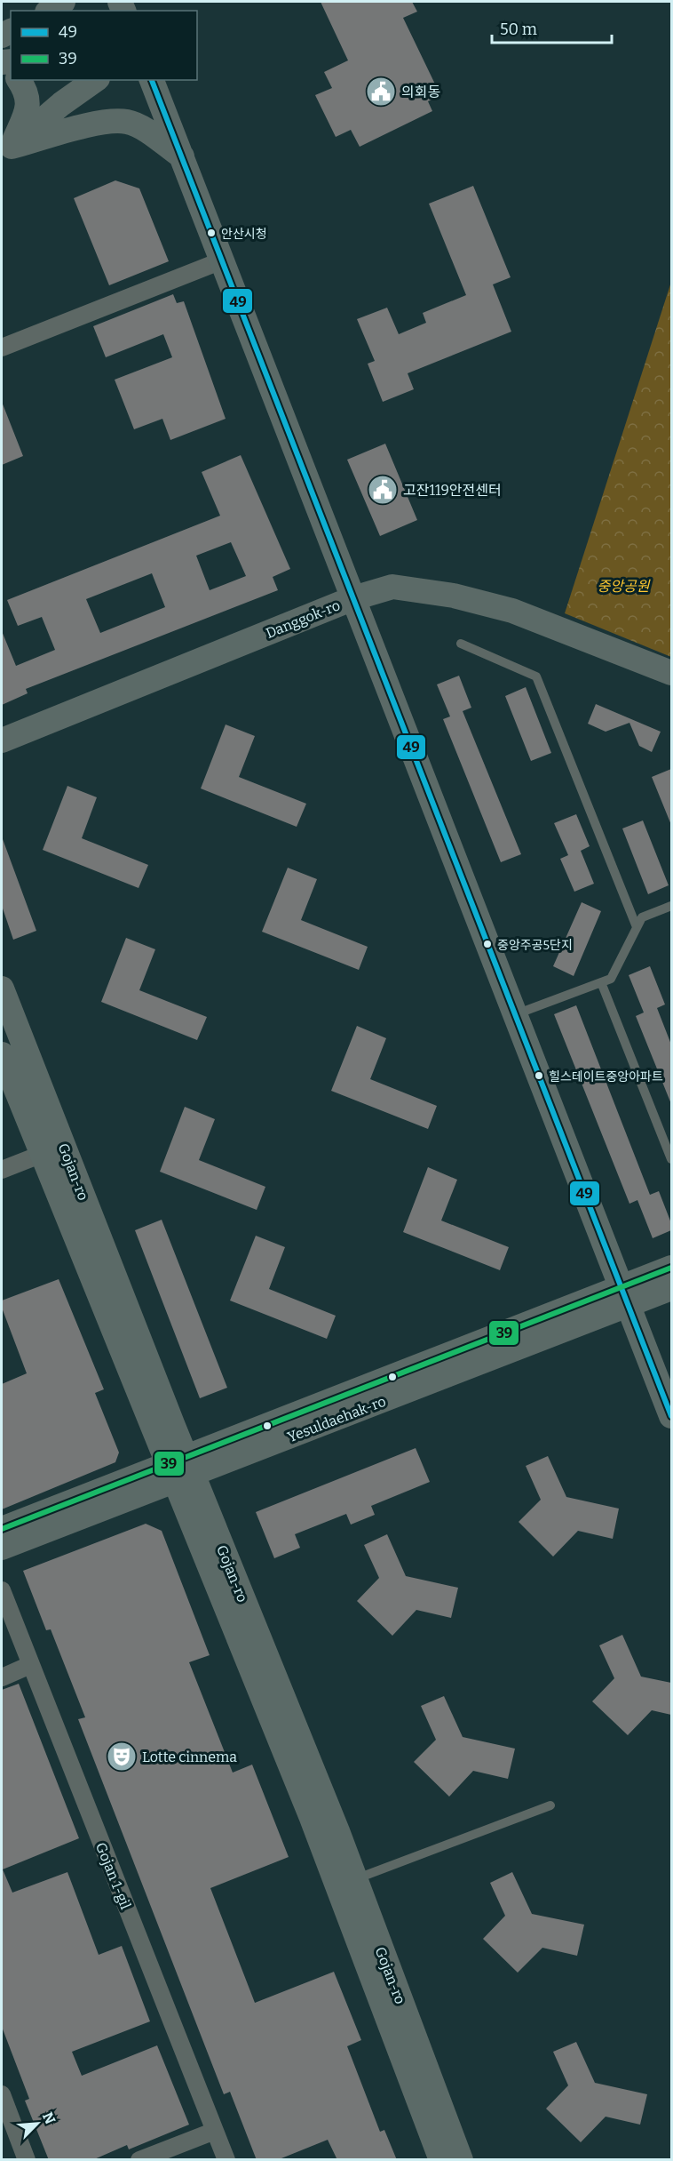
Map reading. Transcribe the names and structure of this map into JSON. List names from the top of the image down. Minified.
{"streets":{"street":["Danggok-ro","Gojan-ro","Yesuldaehak-ro","Gojan 1-gil"]},"crossings":[["Gojan-ro","Yesuldaehak-ro"]],"parks":["중앙공원"],"places":{"public building":["의회동","고잔119안전센터"],"other":["안산시청","중앙주공5단지","힐스테이트중앙아파트"],"theatre":["Lotte cinnema"]},"lines":["transit line 49","transit line 39"],"legend":["49","39"],"scale_bar":"50 m","north":"top right"}
